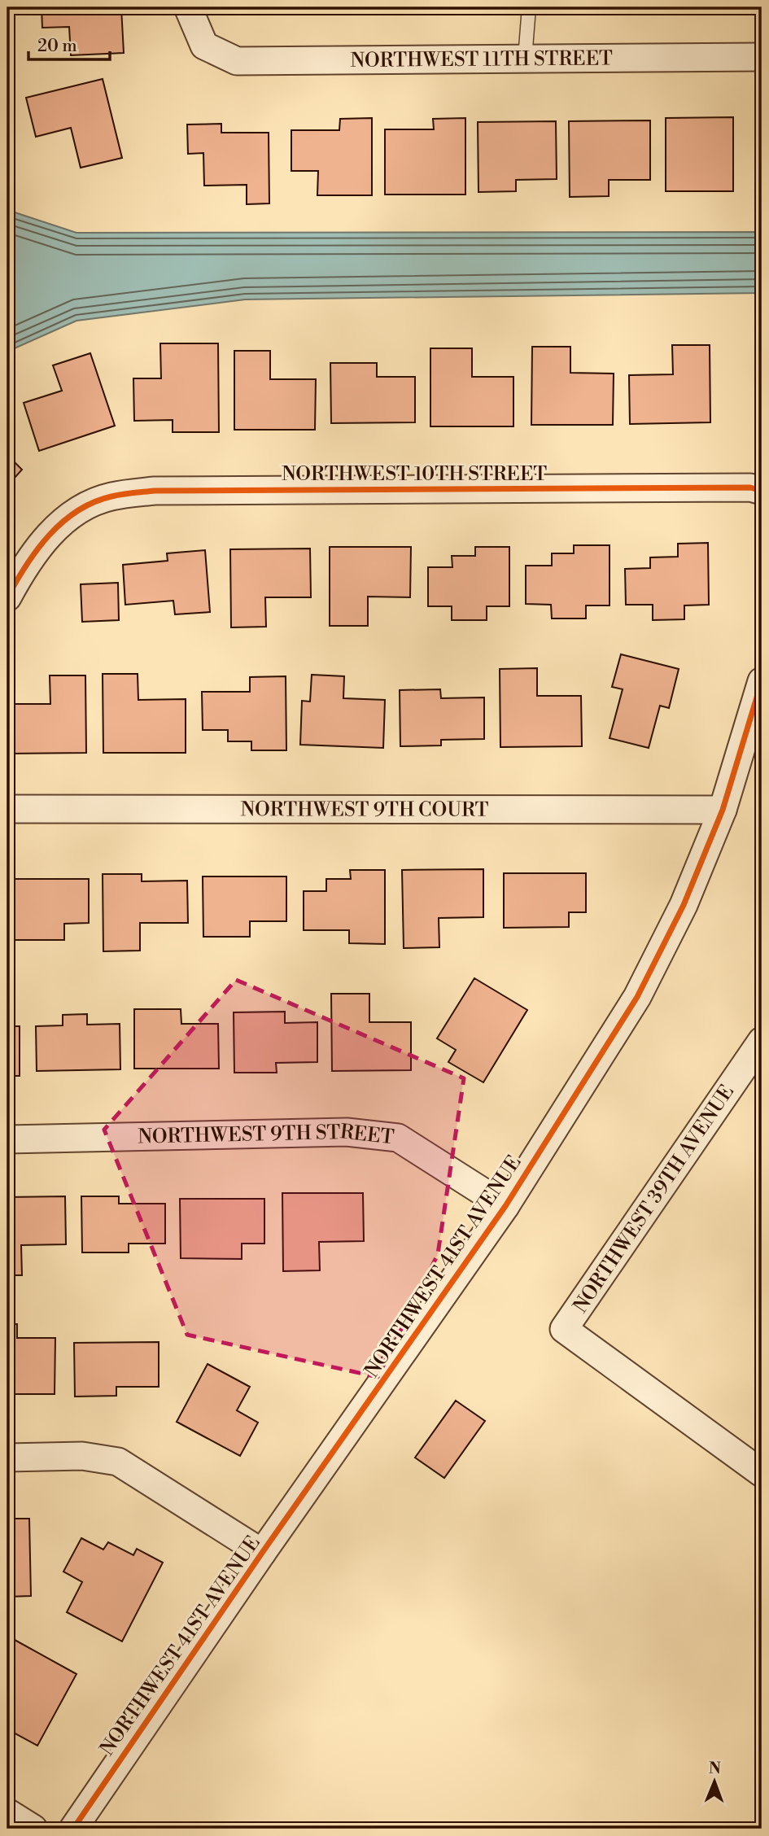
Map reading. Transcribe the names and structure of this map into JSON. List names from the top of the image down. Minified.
{"streets":{"street":["NORTHWEST 11TH STREET","NORTHWEST 10TH STREET","NORTHWEST 9TH COURT","NORTHWEST 9TH STREET","NORTHWEST 39TH AVENUE","NORTHWEST 41ST AVENUE"]},"crossings":[["NORTHWEST 9TH COURT","NORTHWEST 41ST AVENUE"],["NORTHWEST 9TH STREET","NORTHWEST 41ST AVENUE"]],"scale_bar":"20 m","north":"top"}
